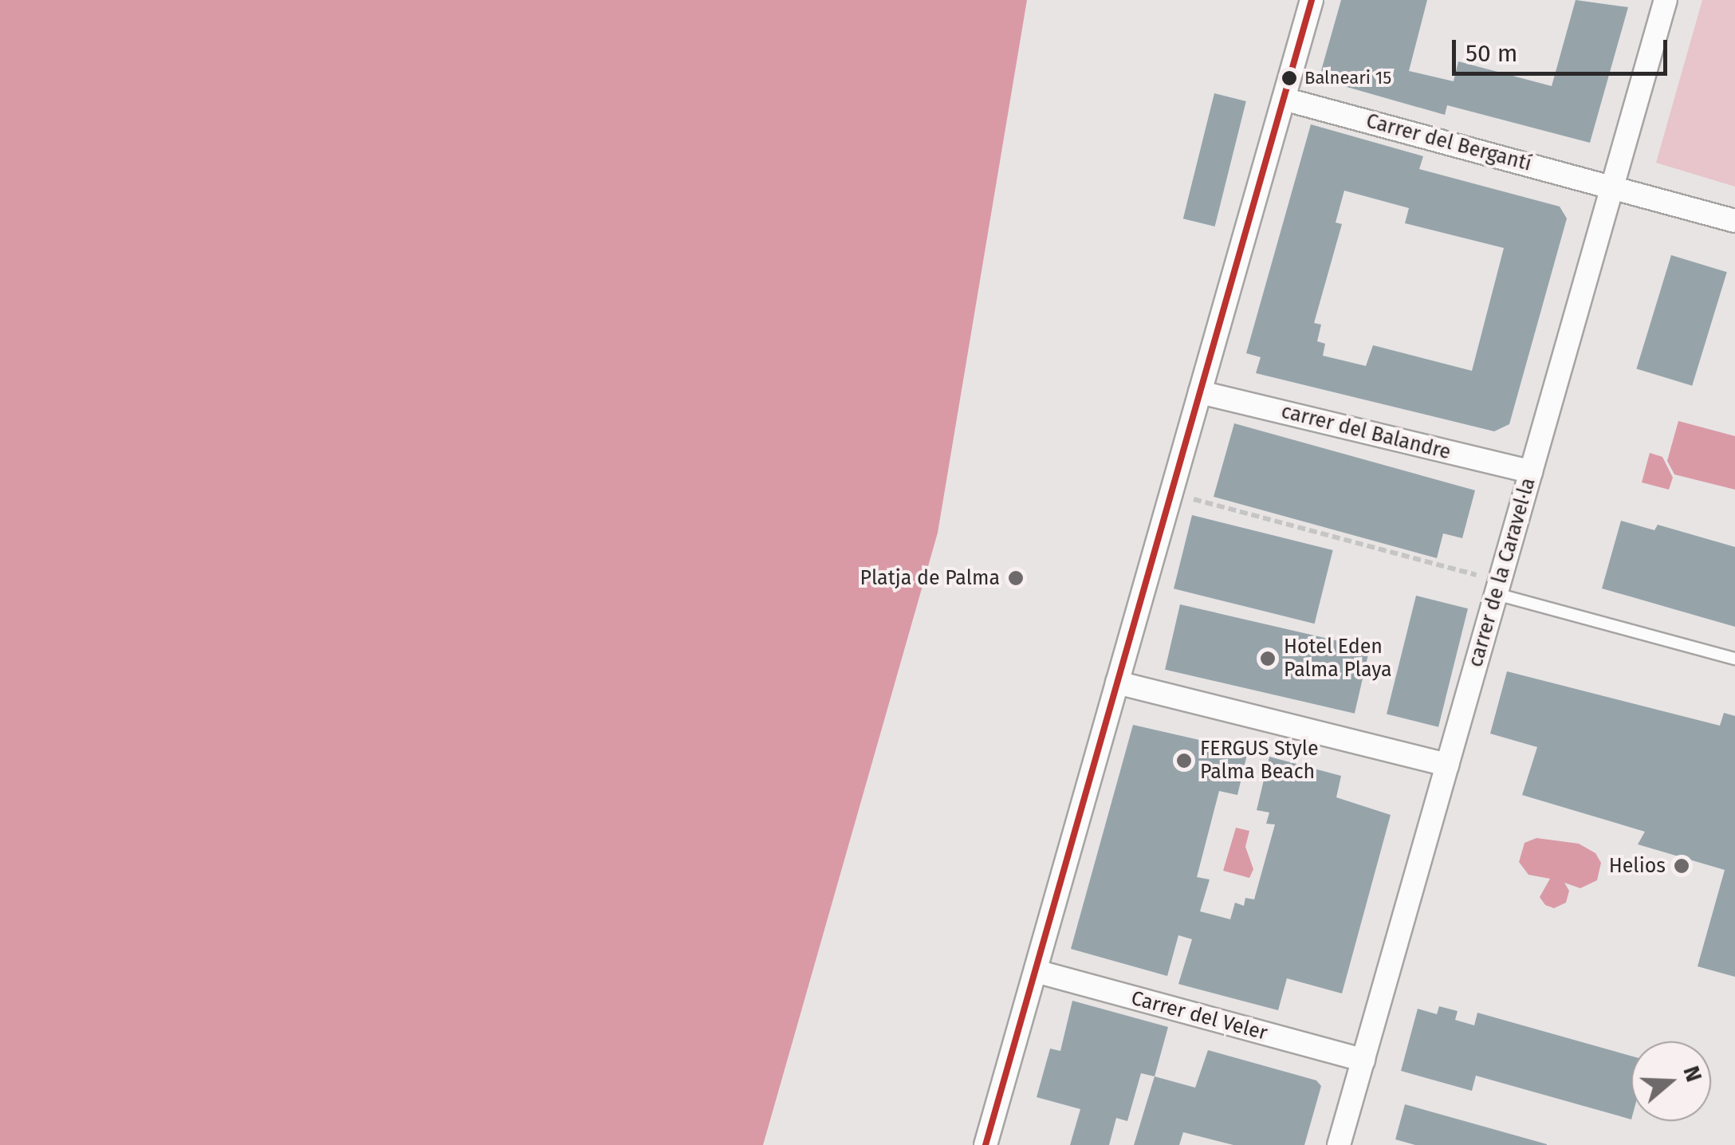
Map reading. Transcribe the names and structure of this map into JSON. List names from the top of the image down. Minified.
{"streets":{"street":["Carrer del Bergantí","carrer del Balandre","carrer de la Caravel·la","Carrer del Veler"]},"crossings":[["Carrer del Bergantí","carrer de la Caravel·la"],["carrer del Balandre","carrer de la Caravel·la"],["carrer de la Caravel·la","Carrer del Veler"]],"places":["Balneari 15","Platja de Palma","Hotel Eden Palma Playa","FERGUS Style Palma Beach","Helios"],"scale_bar":"50 m","north":"right"}
